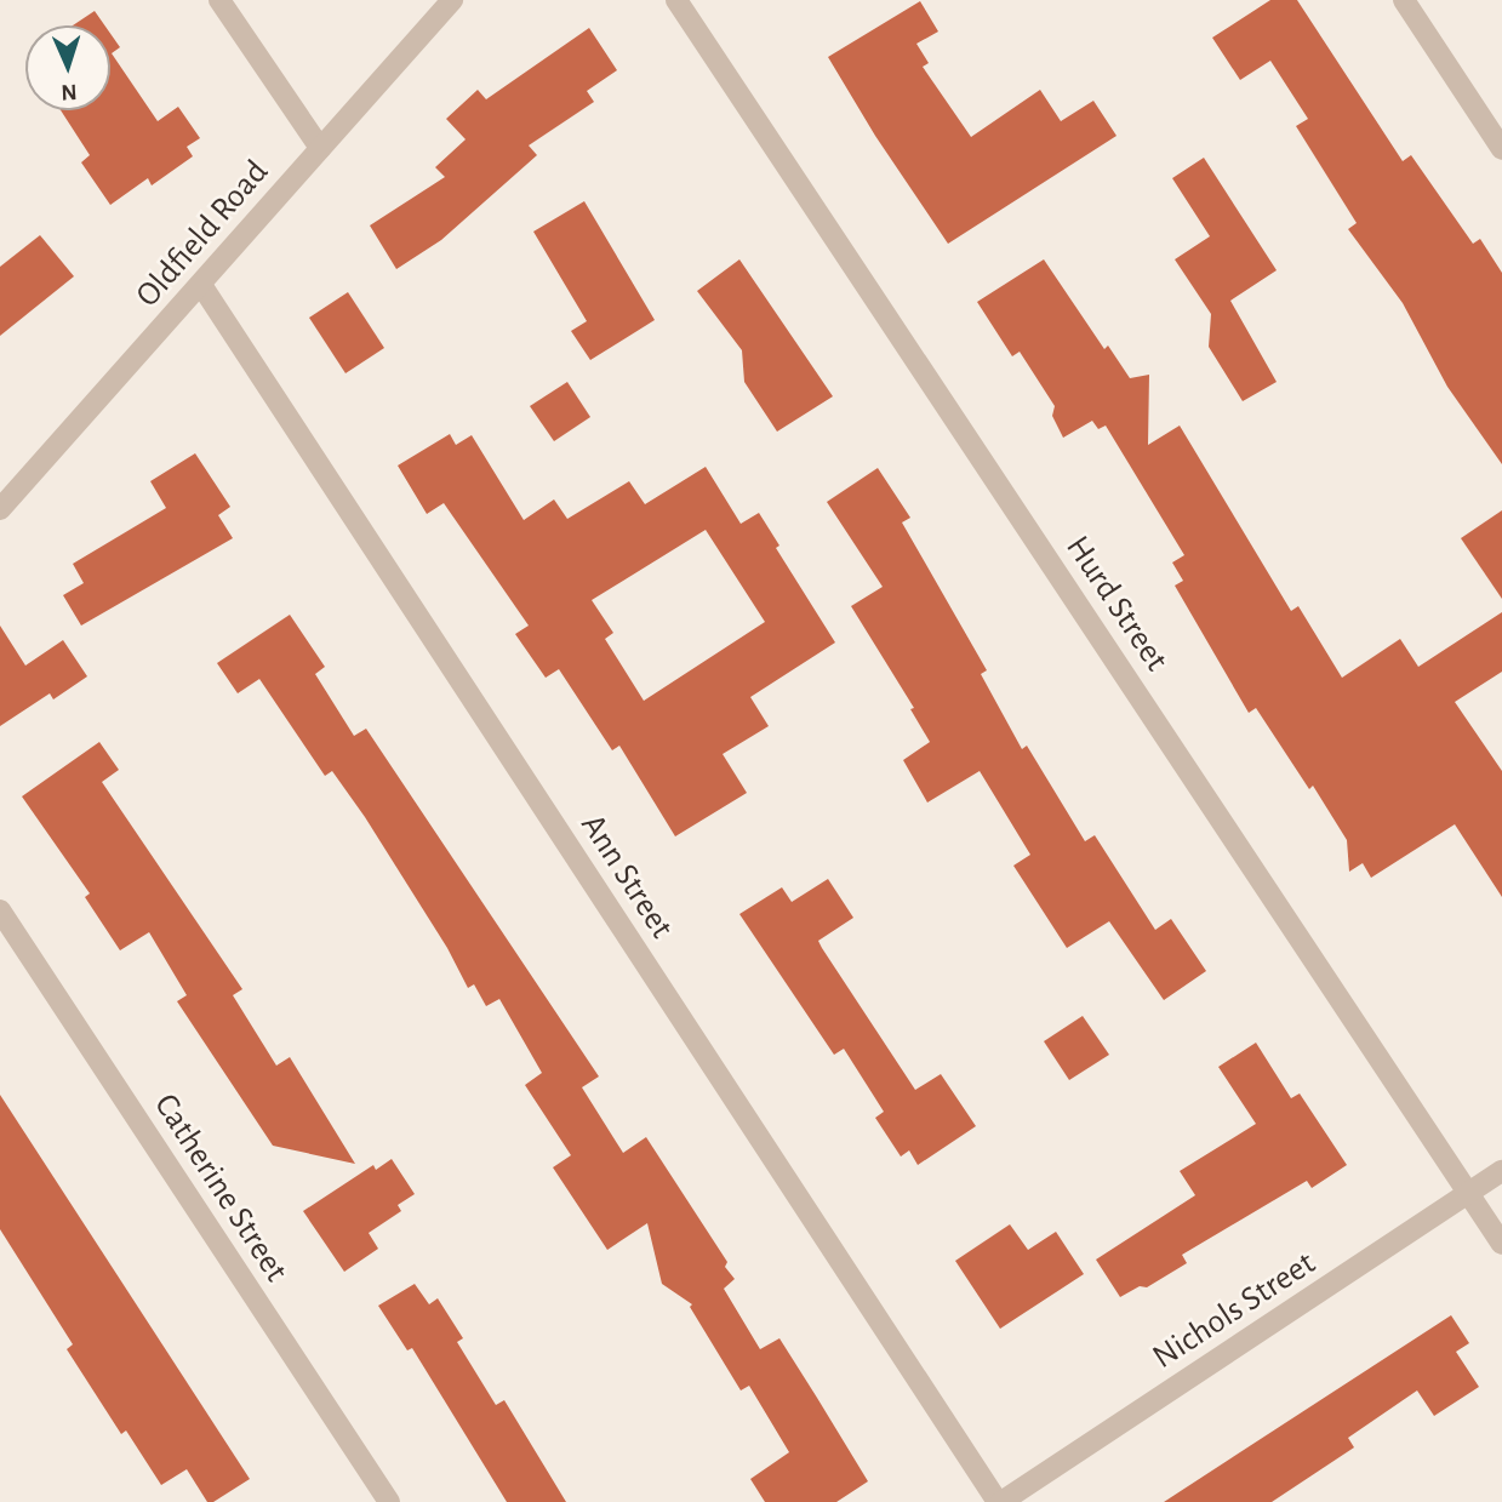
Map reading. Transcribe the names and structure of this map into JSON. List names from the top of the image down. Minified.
{"streets":{"street":["Oldfield Road","Hurd Street","Ann Street","Catherine Street","Nichols Street"]},"crossings":[["Oldfield Road","Ann Street"],["Hurd Street","Nichols Street"],["Ann Street","Nichols Street"]],"north":"bottom"}
